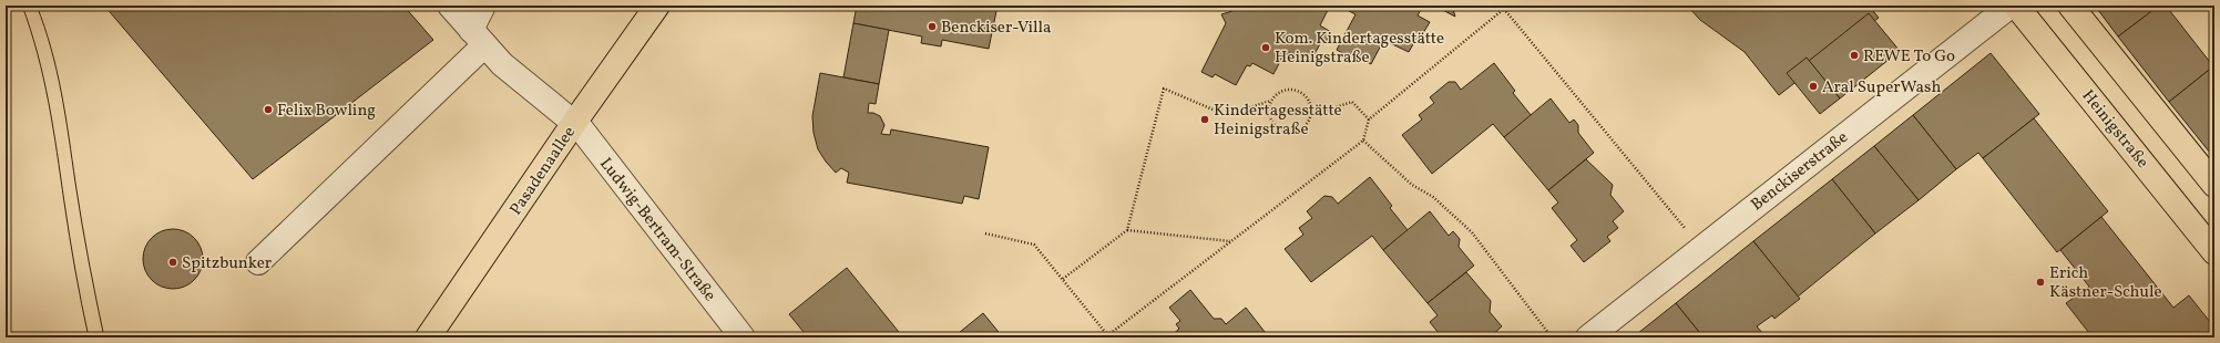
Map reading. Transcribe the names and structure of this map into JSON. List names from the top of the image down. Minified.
{"streets":{"main road":["Heinigstraße","Pasadenaallee"],"street":["Benckiserstraße","Ludwig-Bertram-Straße"]},"crossings":[["Pasadenaallee","Ludwig-Bertram-Straße"]],"places":["Benckiser-Villa","Kom. Kindertagesstätte Heinigstraße","REWE To Go","Aral SuperWash","Felix Bowling","Kindertagesstätte Heinigstraße","Spitzbunker","Erich Kästner-Schule"]}
